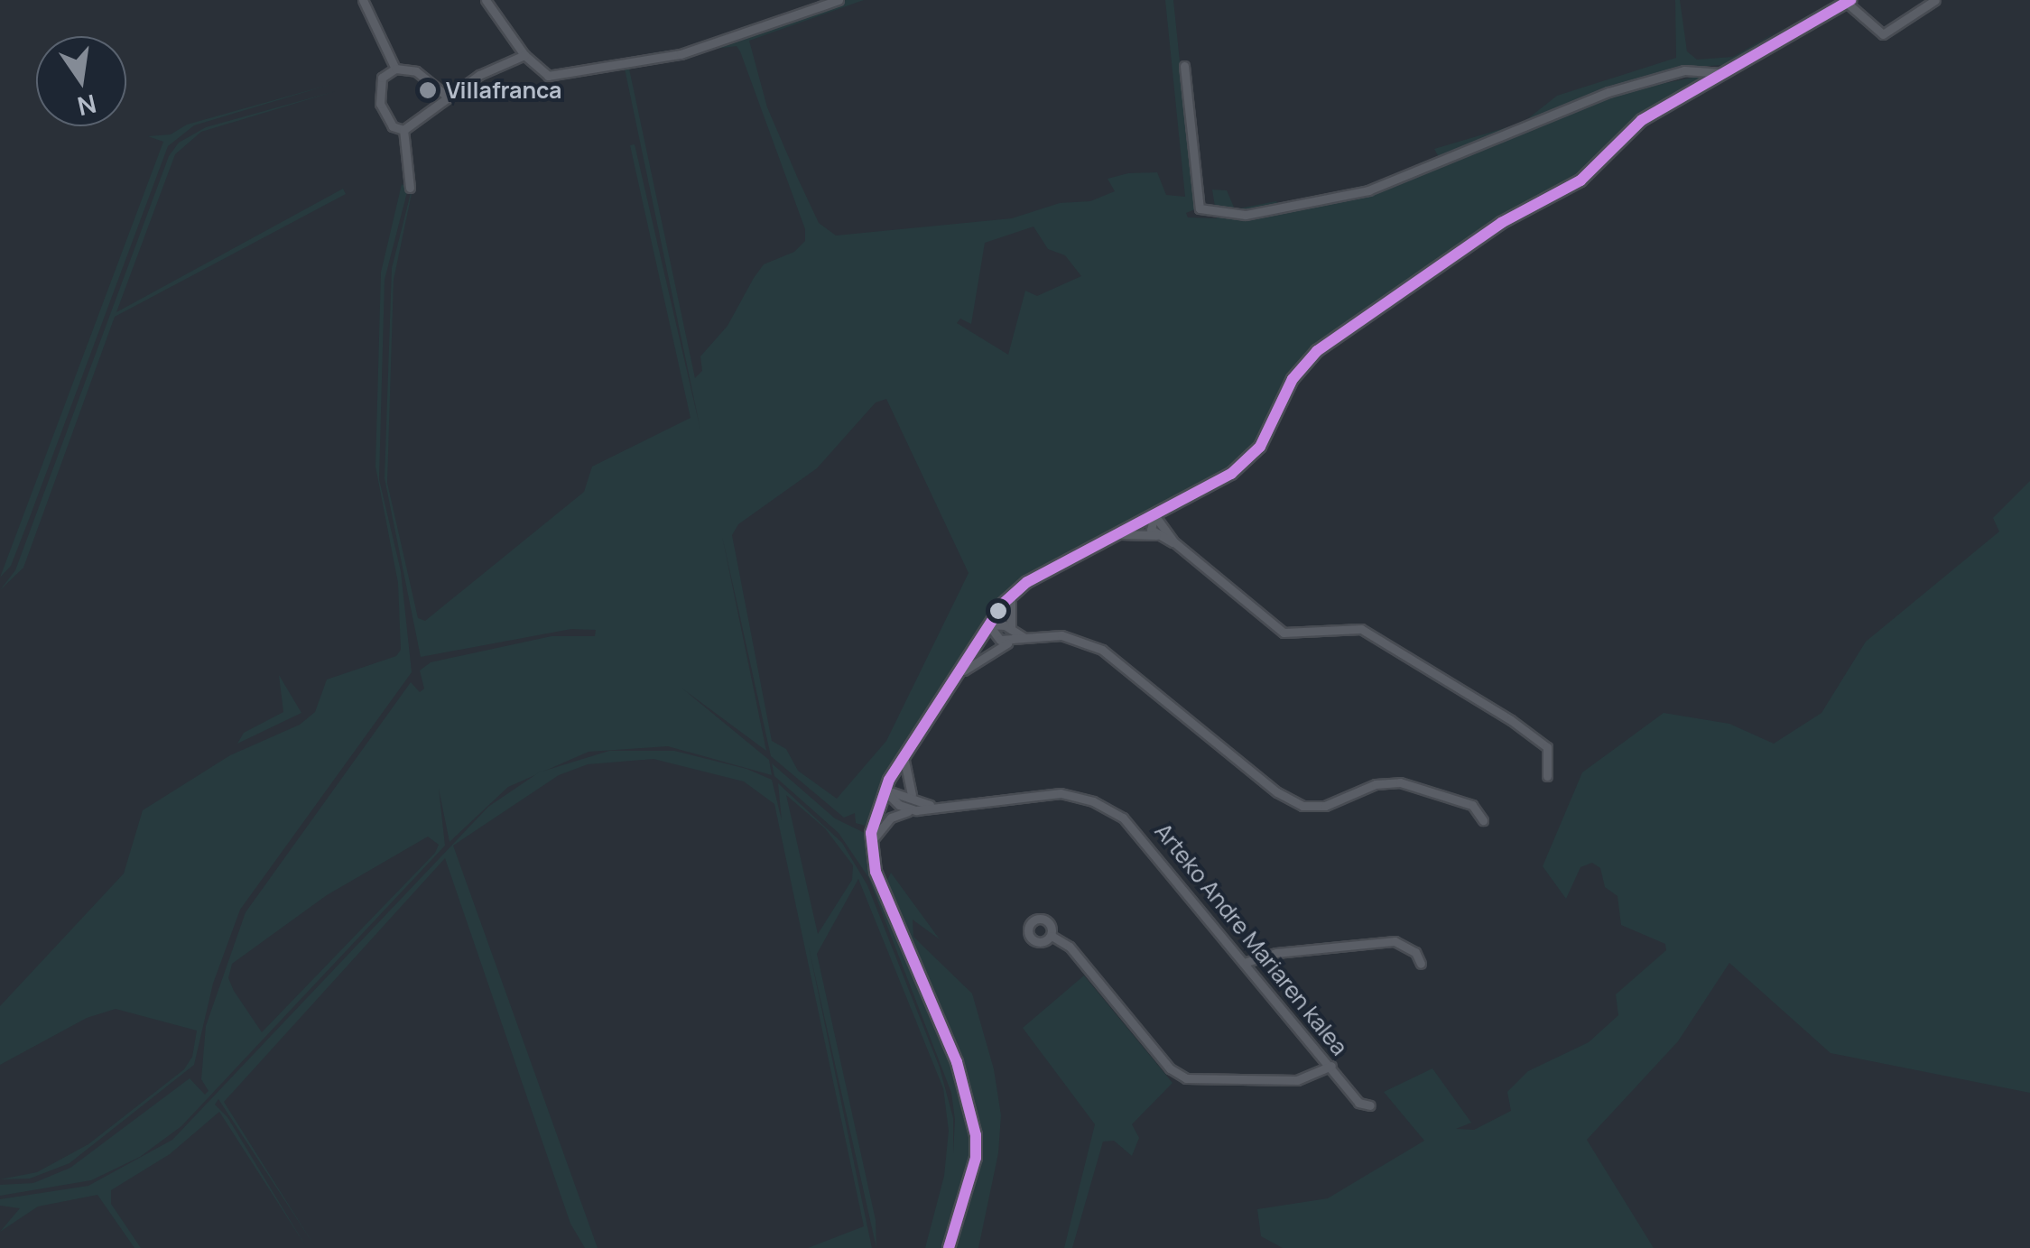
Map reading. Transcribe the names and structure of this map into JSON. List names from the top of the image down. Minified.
{"streets":{"street":["Arteko Andre Mariaren kalea"]},"places":["Villafranca"],"north":"bottom"}
